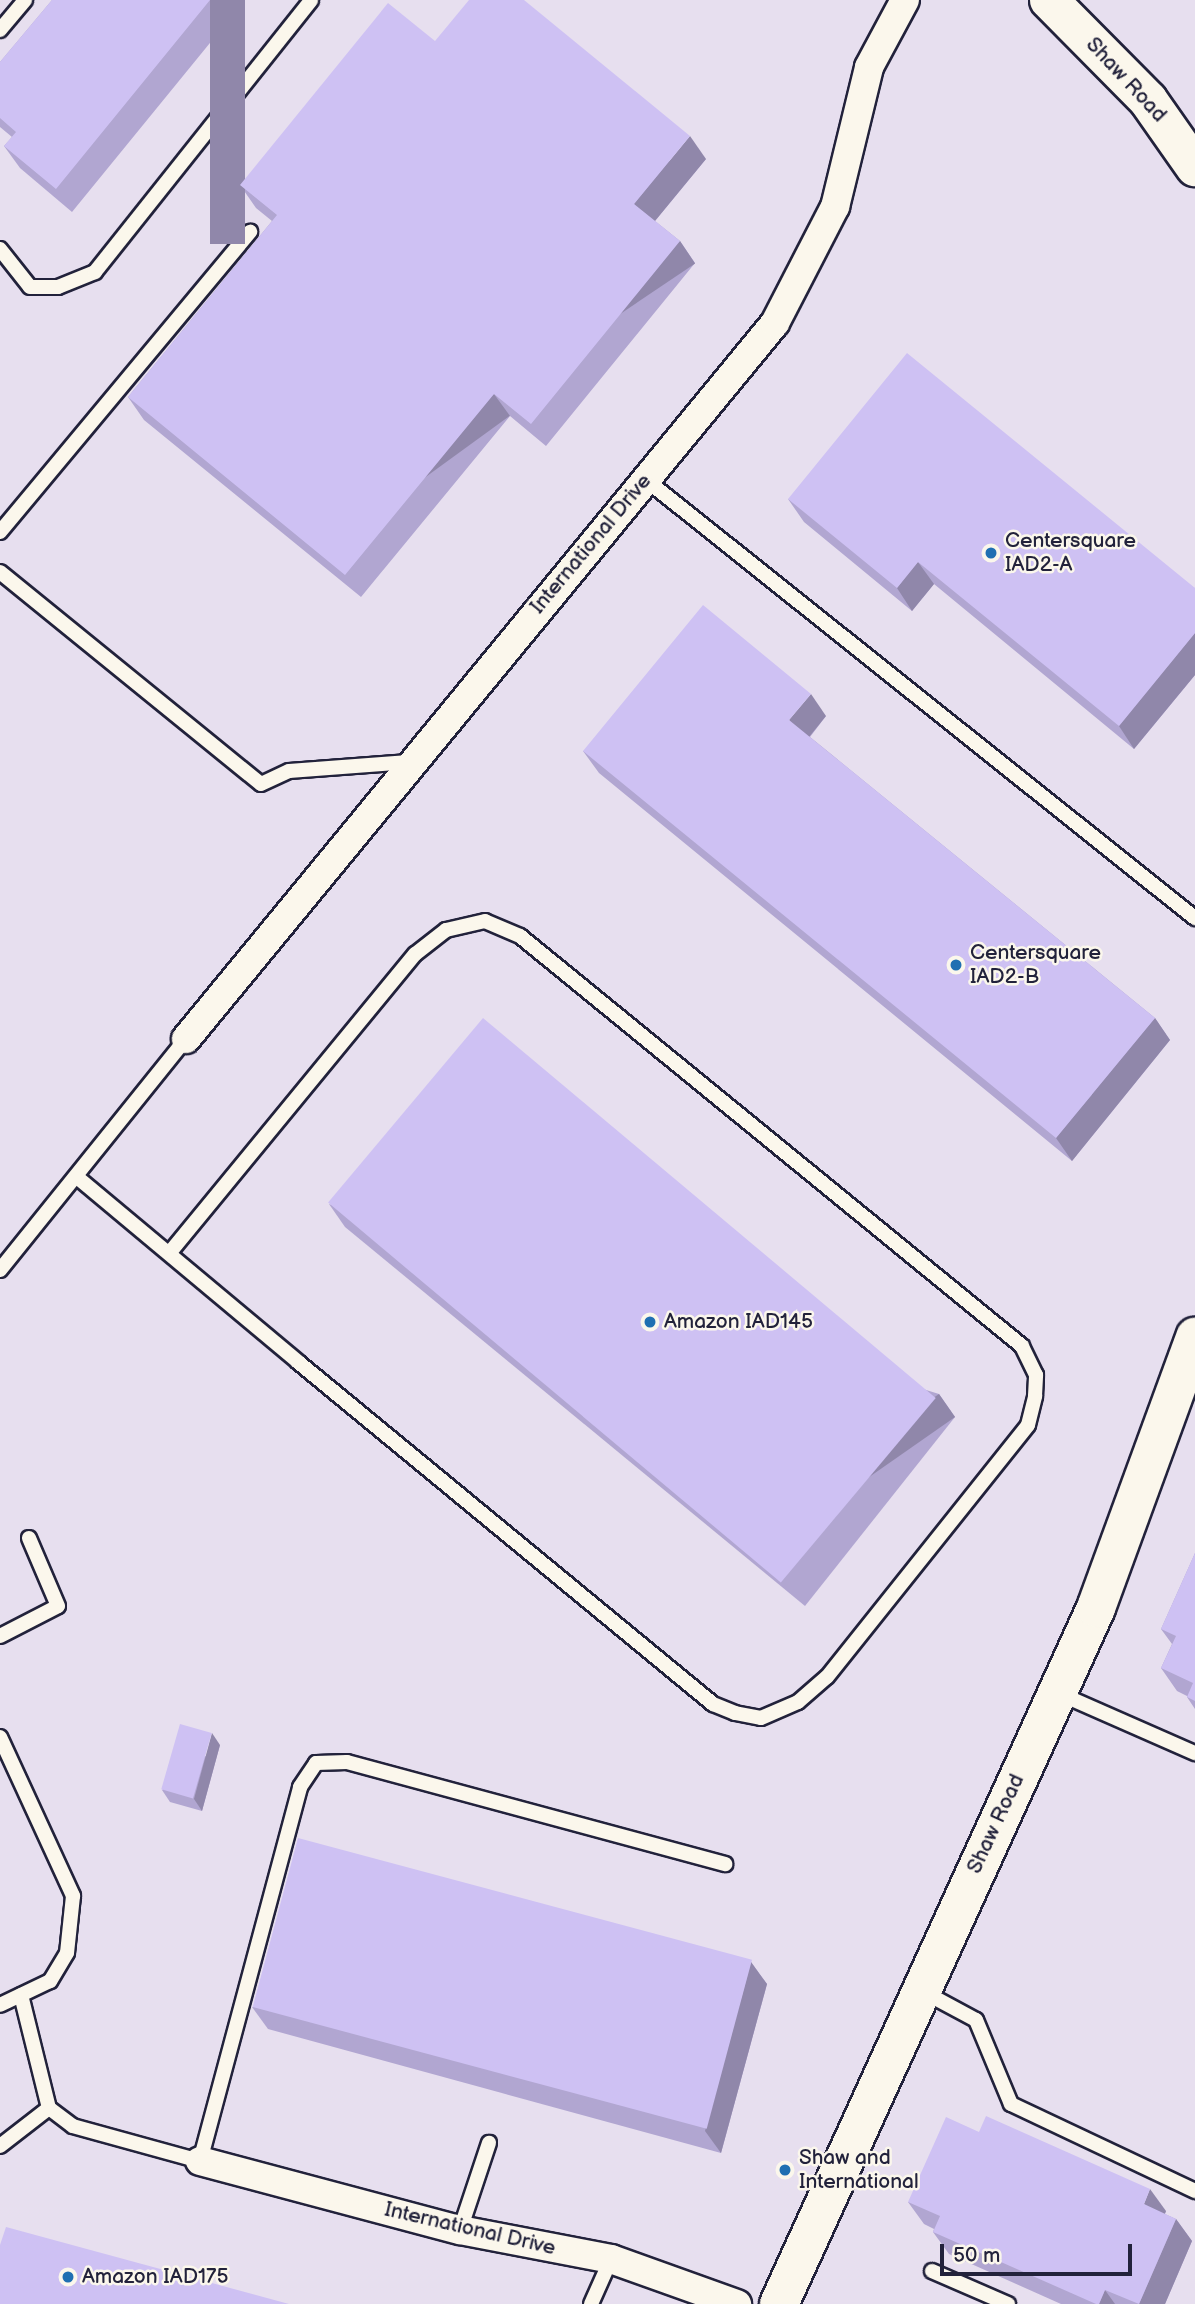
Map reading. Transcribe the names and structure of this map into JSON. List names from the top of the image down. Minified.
{"streets":{"main road":["Shaw Road"],"street":["International Drive"]},"places":["Centersquare IAD2-A","Centersquare IAD2-B","Amazon IAD145","Shaw and International","Amazon IAD175"],"scale_bar":"50 m"}
